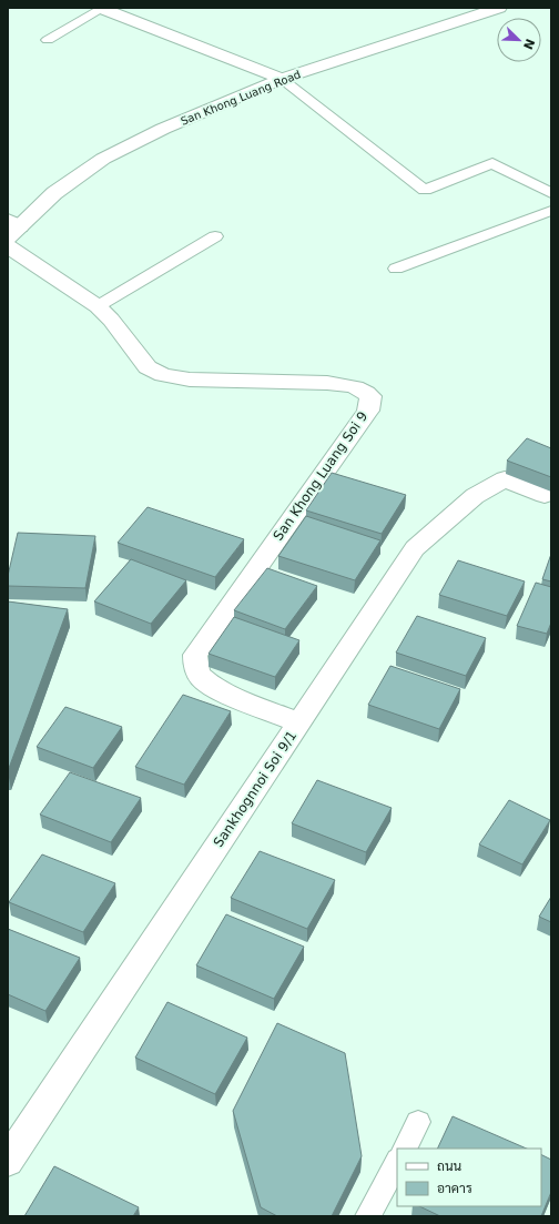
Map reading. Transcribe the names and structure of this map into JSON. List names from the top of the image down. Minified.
{"streets":{"street":["San Khong Luang Road","San Khong Luang Soi 9","Sankhognnoi Soi 9/1"]},"crossings":[["San Khong Luang Soi 9","Sankhognnoi Soi 9/1"]],"legend":["ถนน","อาคาร"],"north":"bottom right"}
